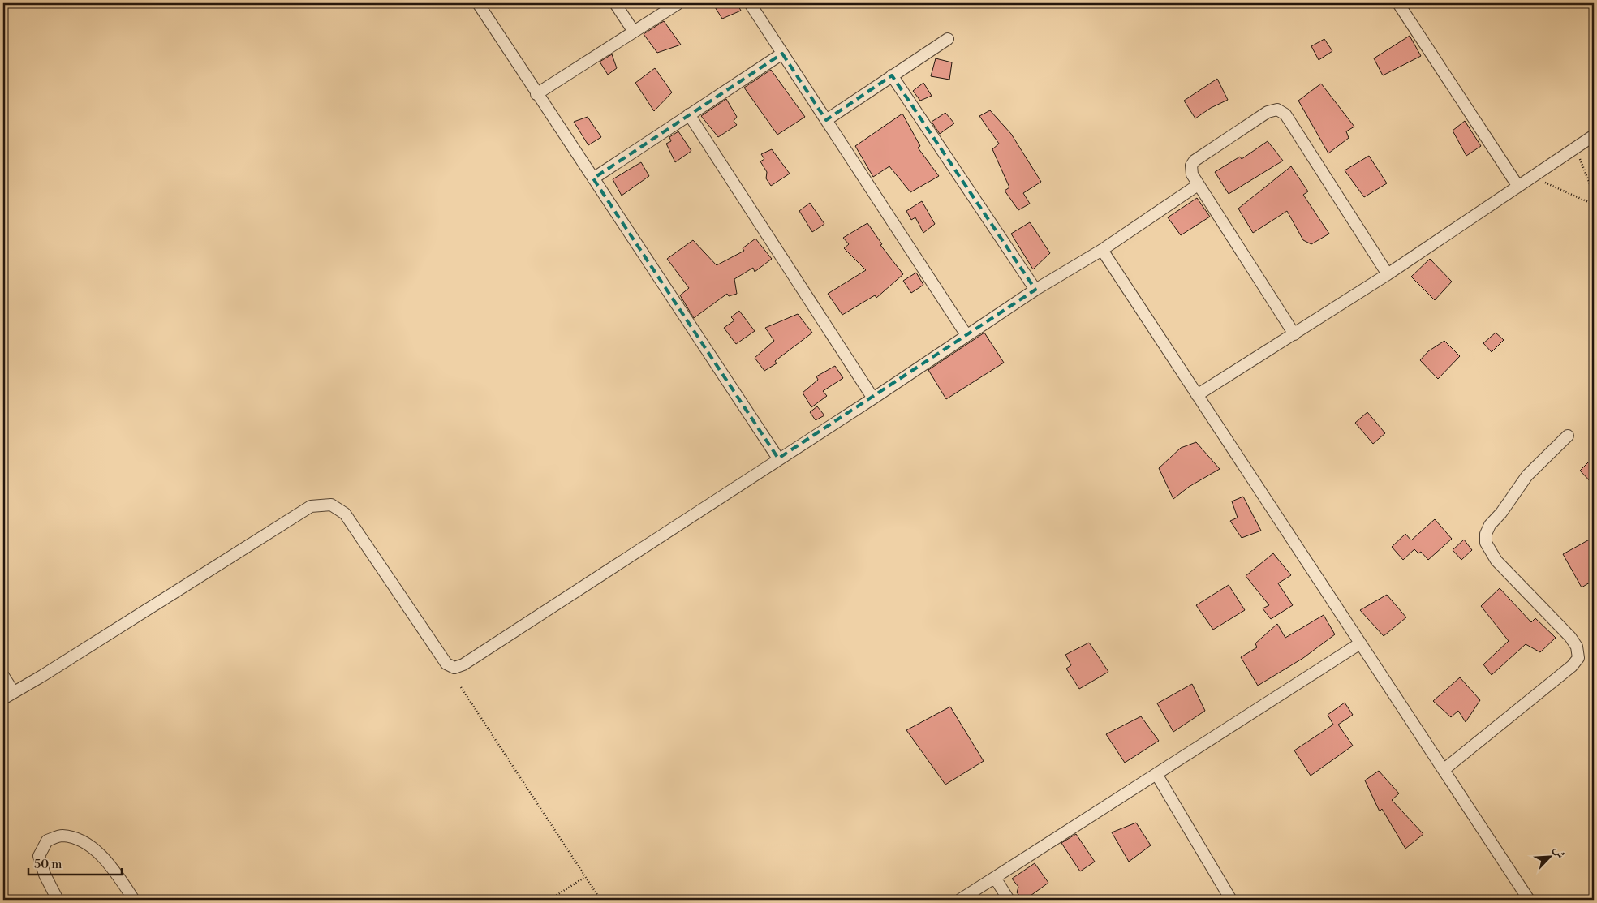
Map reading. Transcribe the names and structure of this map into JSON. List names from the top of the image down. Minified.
{"scale_bar":"50 m","north":"top right"}
